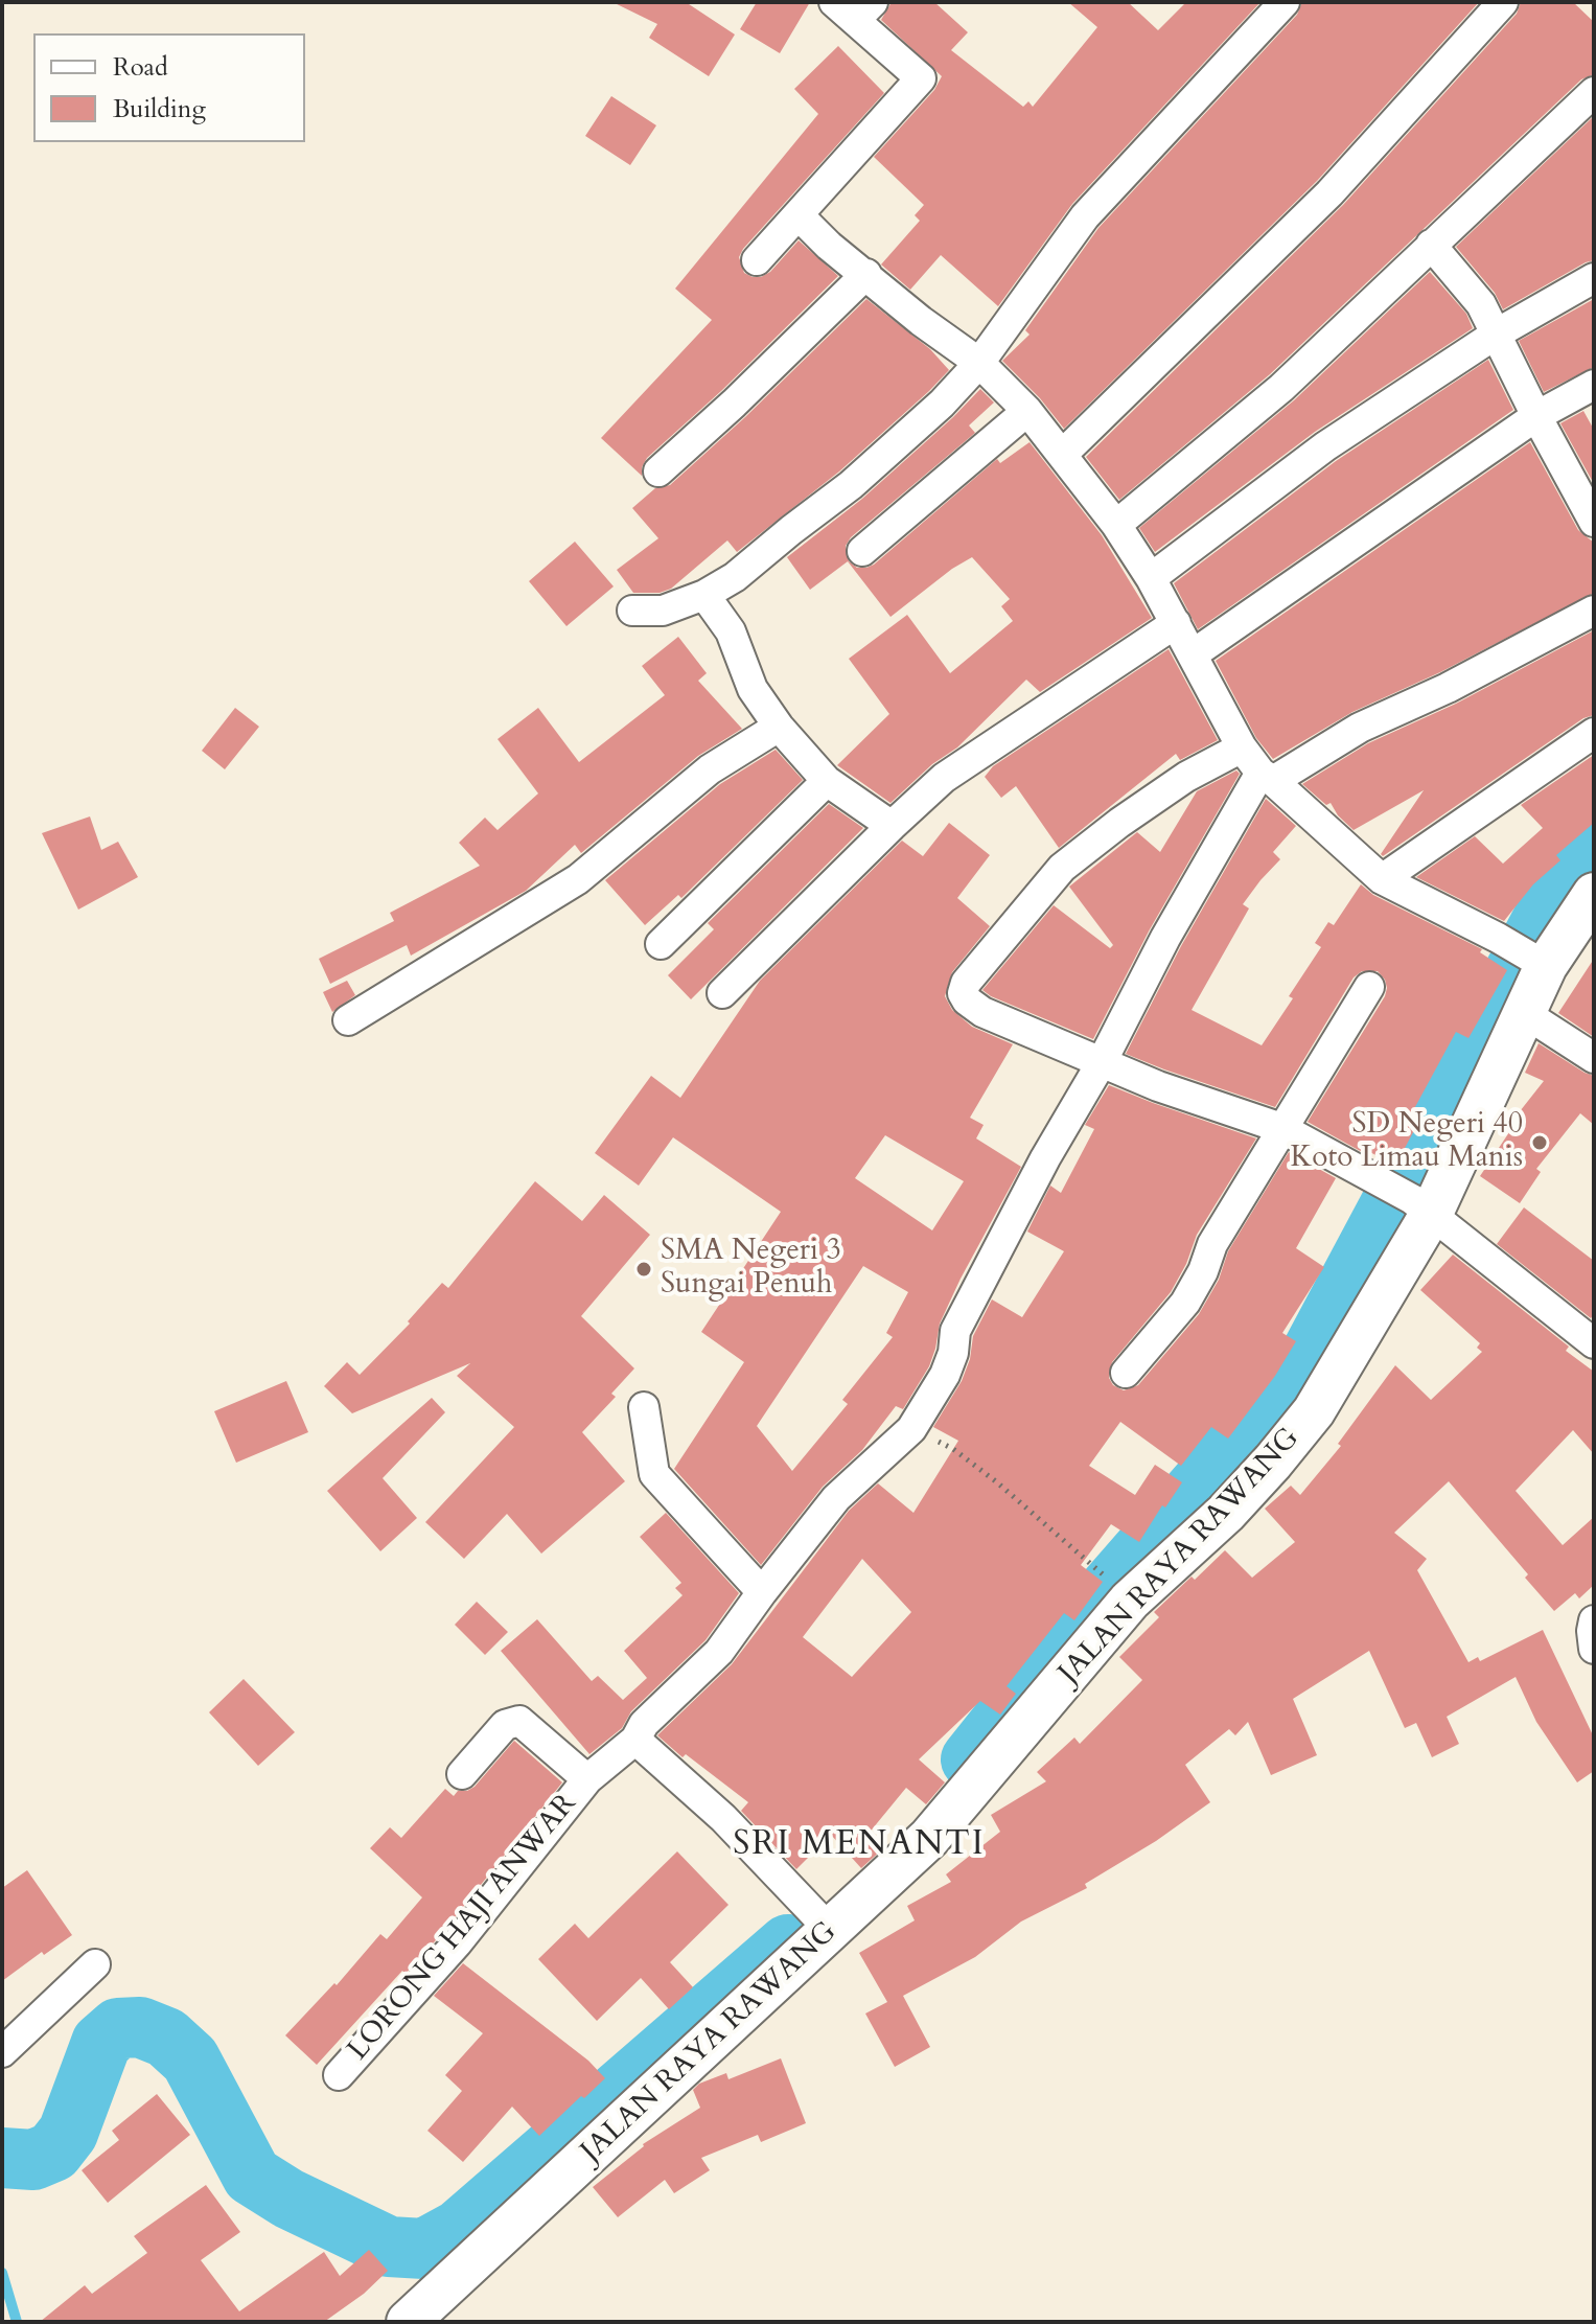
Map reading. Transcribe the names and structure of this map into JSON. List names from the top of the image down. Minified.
{"streets":{"main road":["JALAN RAYA RAWANG"],"street":["LORONG HAJI ANWAR"]},"districts":["SRI MENANTI"],"places":["SD Negeri 40 Koto Limau Manis","SMA Negeri 3 Sungai Penuh"],"legend":["Road","Building"]}
